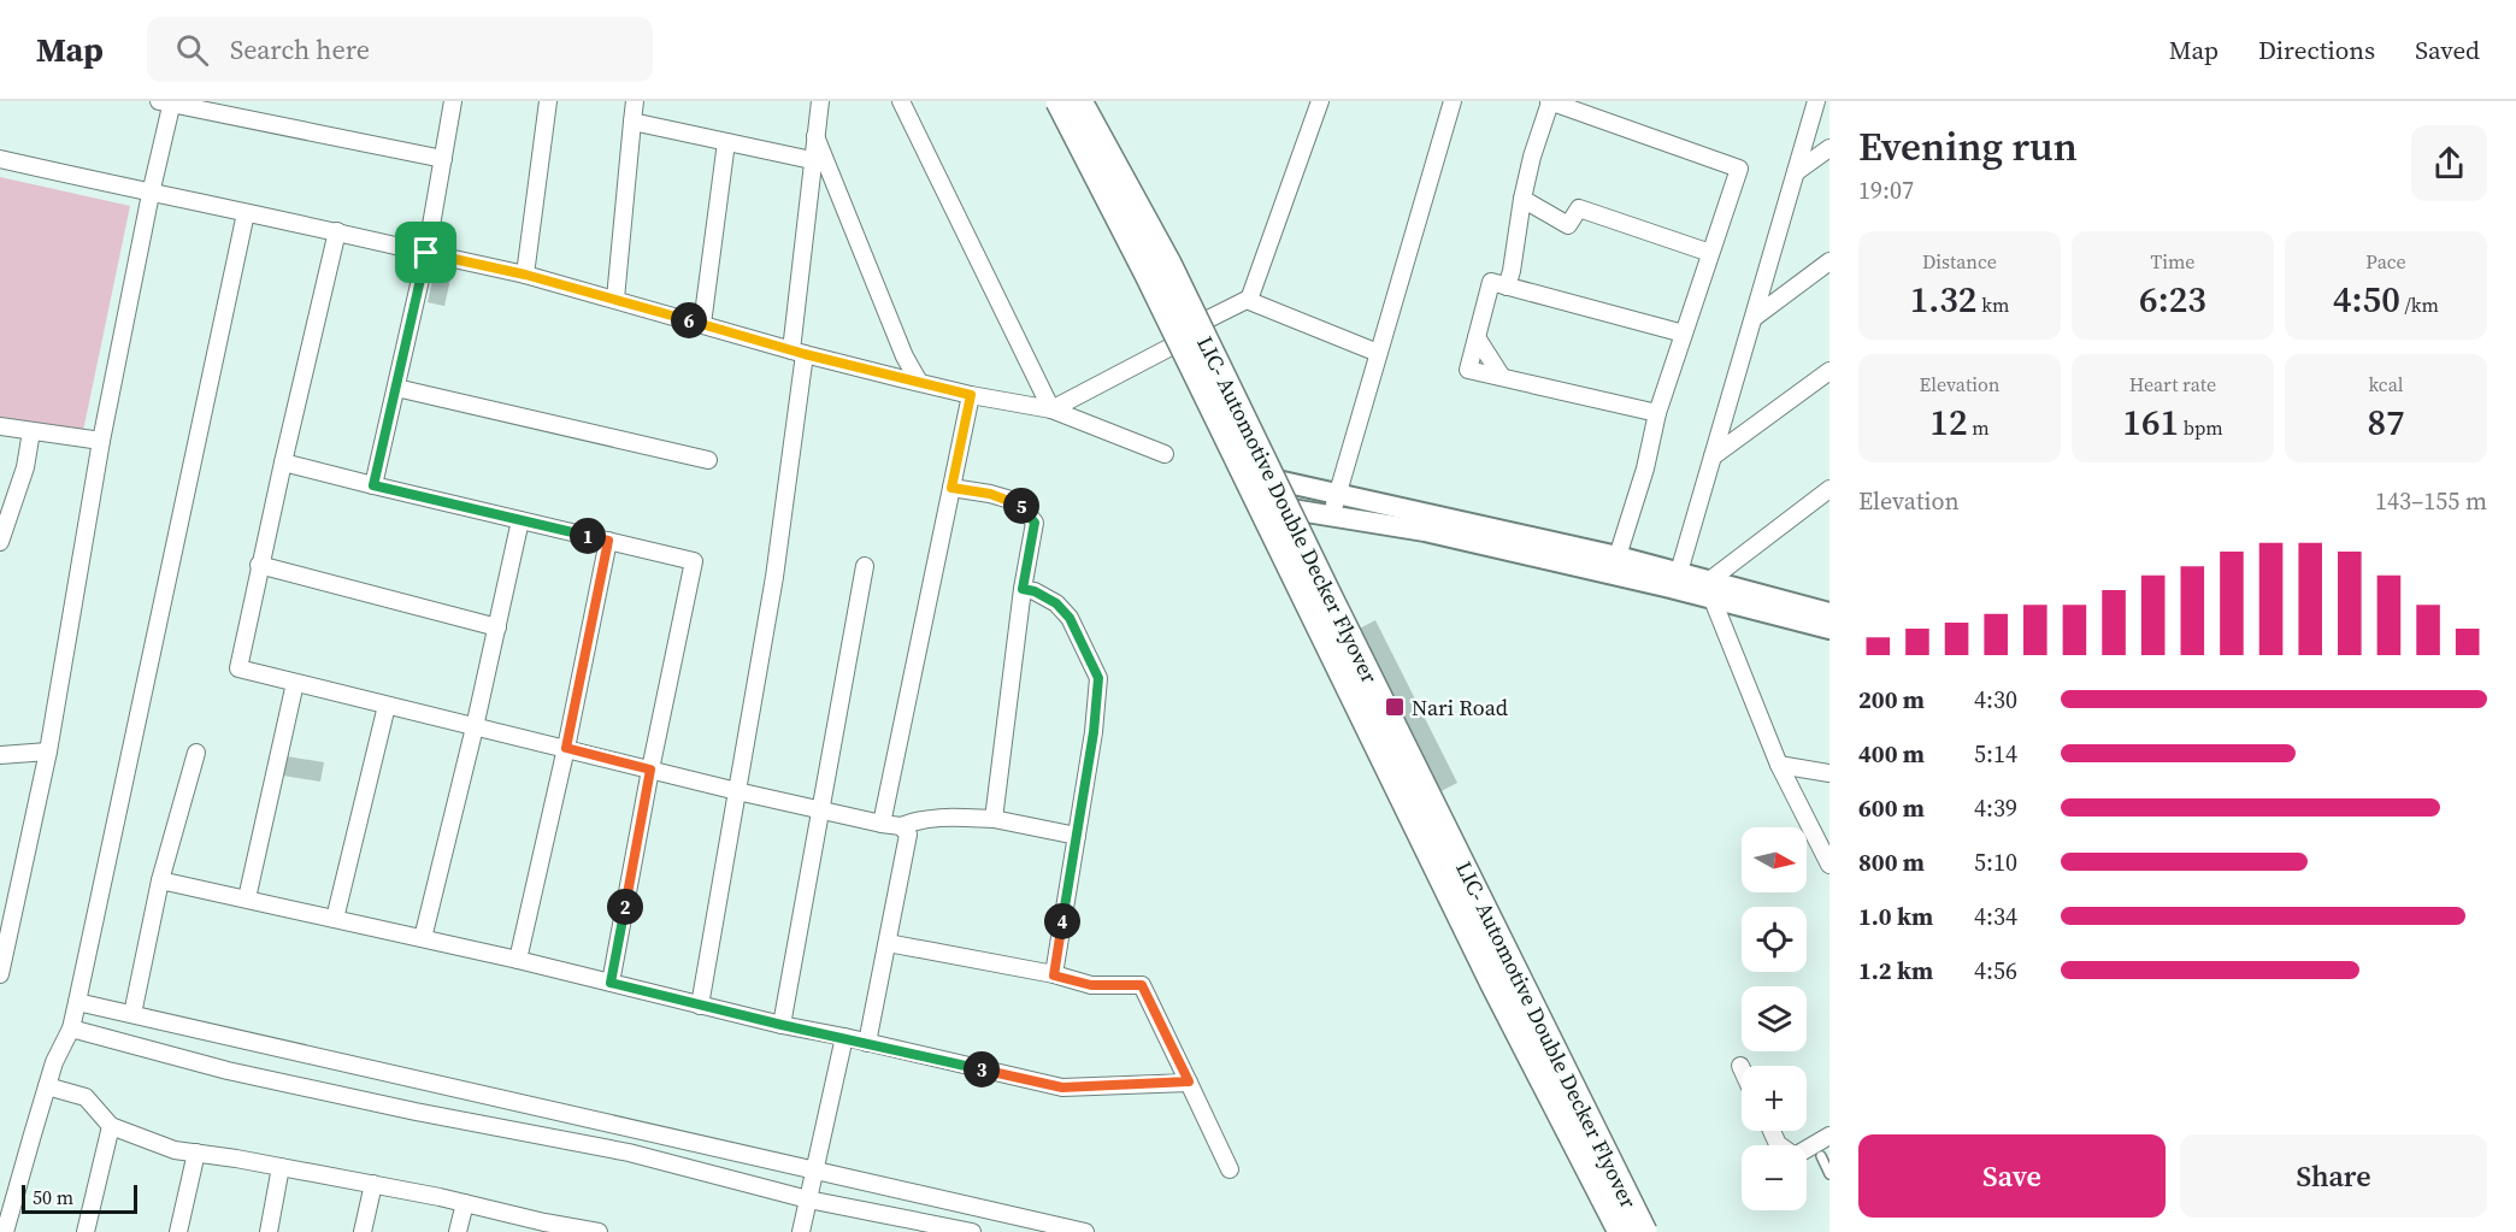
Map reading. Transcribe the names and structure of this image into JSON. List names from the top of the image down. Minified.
{"streets":{"main road":["LIC- Automotive Double Decker Flyover"]},"places":{"transit":["Nari Road"]},"scale_bar":"50 m","north":"right","page":{"header":"Map","search":"Search here","nav":["Map","Directions","Saved"],"heading":["Evening run","19:07"],"stats":[["Distance","1.32 km"],["Time","6:23"],["Pace","4:50 /km"],["Elevation","12 m"],["Heart rate","161 bpm"],["kcal","87"]],"pins":["6","5","1","2","4","3"],"chart":["Elevation","143–155 m"],"list":[{"name":"200 m","note":"4:30"},{"name":"400 m","note":"5:14"},{"name":"600 m","note":"4:39"},{"name":"800 m","note":"5:10"},{"name":"1.0 km","note":"4:34"},{"name":"1.2 km","note":"4:56"}],"map_buttons":["+","−"],"buttons":["Save","Share"],"scale":"50 m"}}
